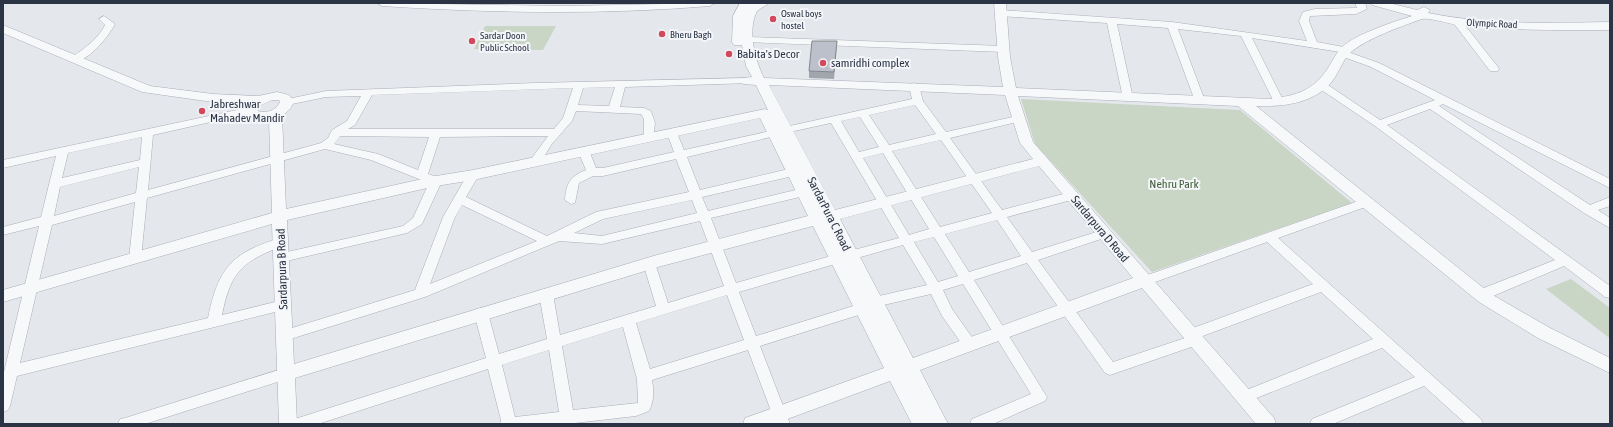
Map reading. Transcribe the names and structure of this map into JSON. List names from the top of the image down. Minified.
{"streets":{"street":["Olympic Road","SardarPura C Road","Sardarpura D Road","Sardarpura B Road"]},"parks":["Nehru Park"],"places":["Oswal boys hostel","Bheru Bagh","Sardar Doon Public School","Babita's Decor","samridhi complex","Jabreshwar Mahadev Mandir"]}
